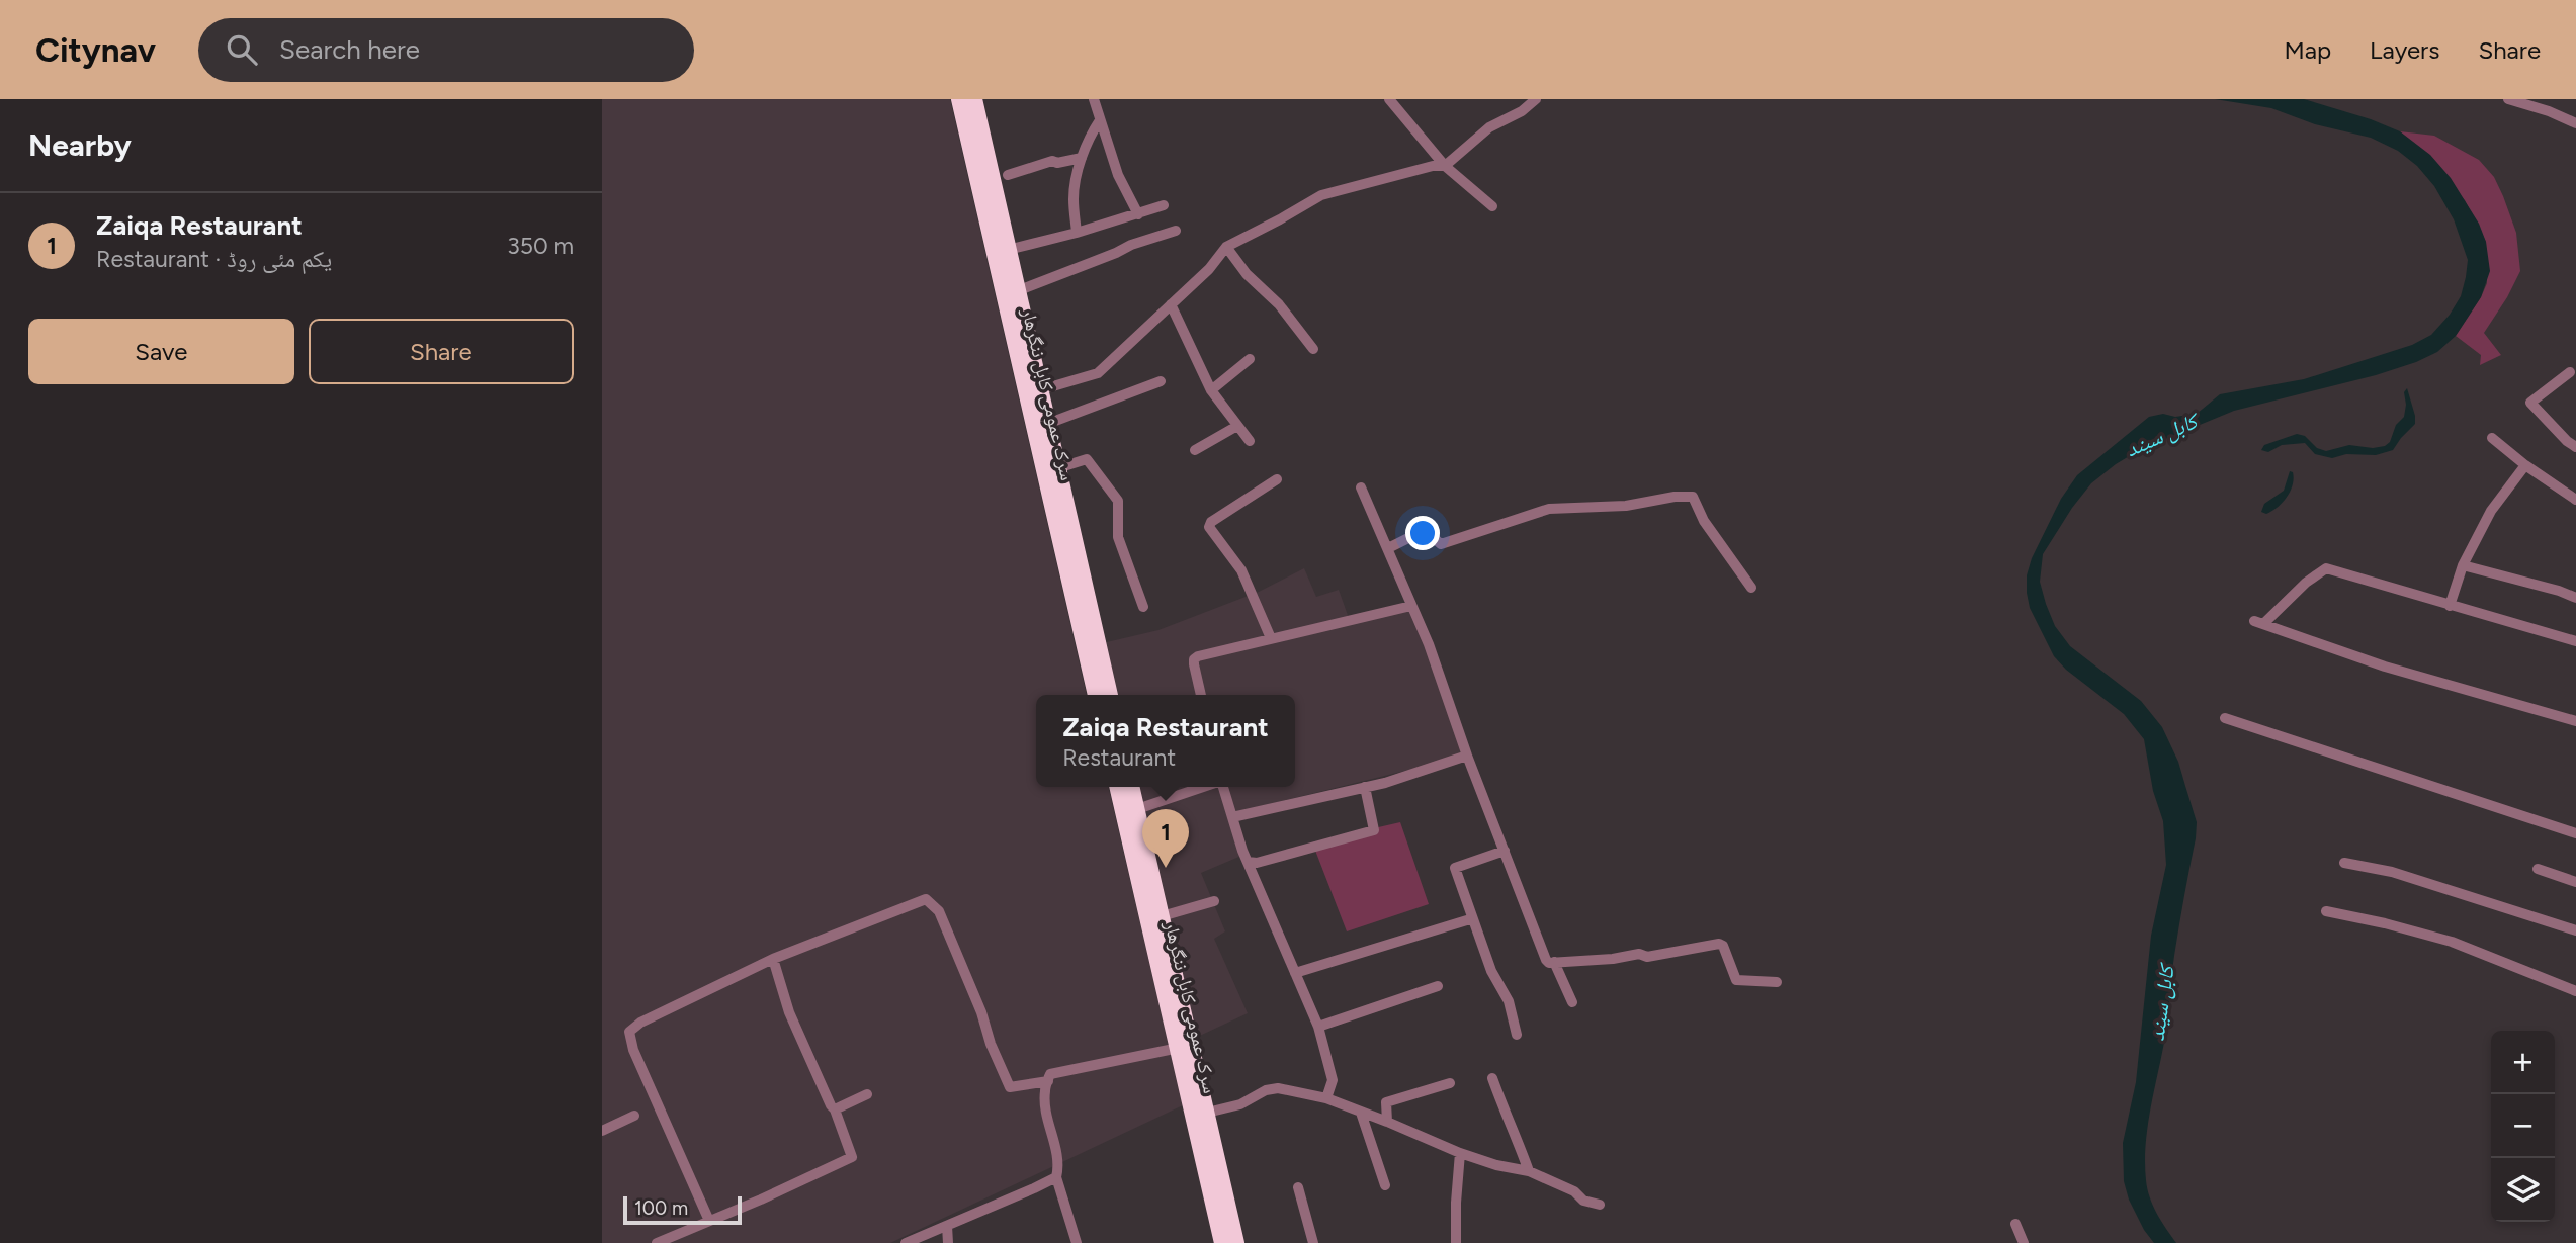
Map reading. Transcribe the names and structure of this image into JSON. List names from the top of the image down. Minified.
{"streets":{"highway":["سرک عمومی کابل ننگرهار"]},"water":["کابل سيند"],"scale_bar":"100 m","page":{"header":"Citynav","search":"Search here","nav":["Map","Layers","Share"],"heading":"Nearby","list":[{"mark":"1","name":"Zaiqa Restaurant","note":"Restaurant · یکم مئی روڈ","value":"350 m"}],"buttons":["Save","Share"],"popup":["Zaiqa Restaurant","Restaurant"],"pins":"1","map_buttons":["+","−"],"scale":"100 m"}}
